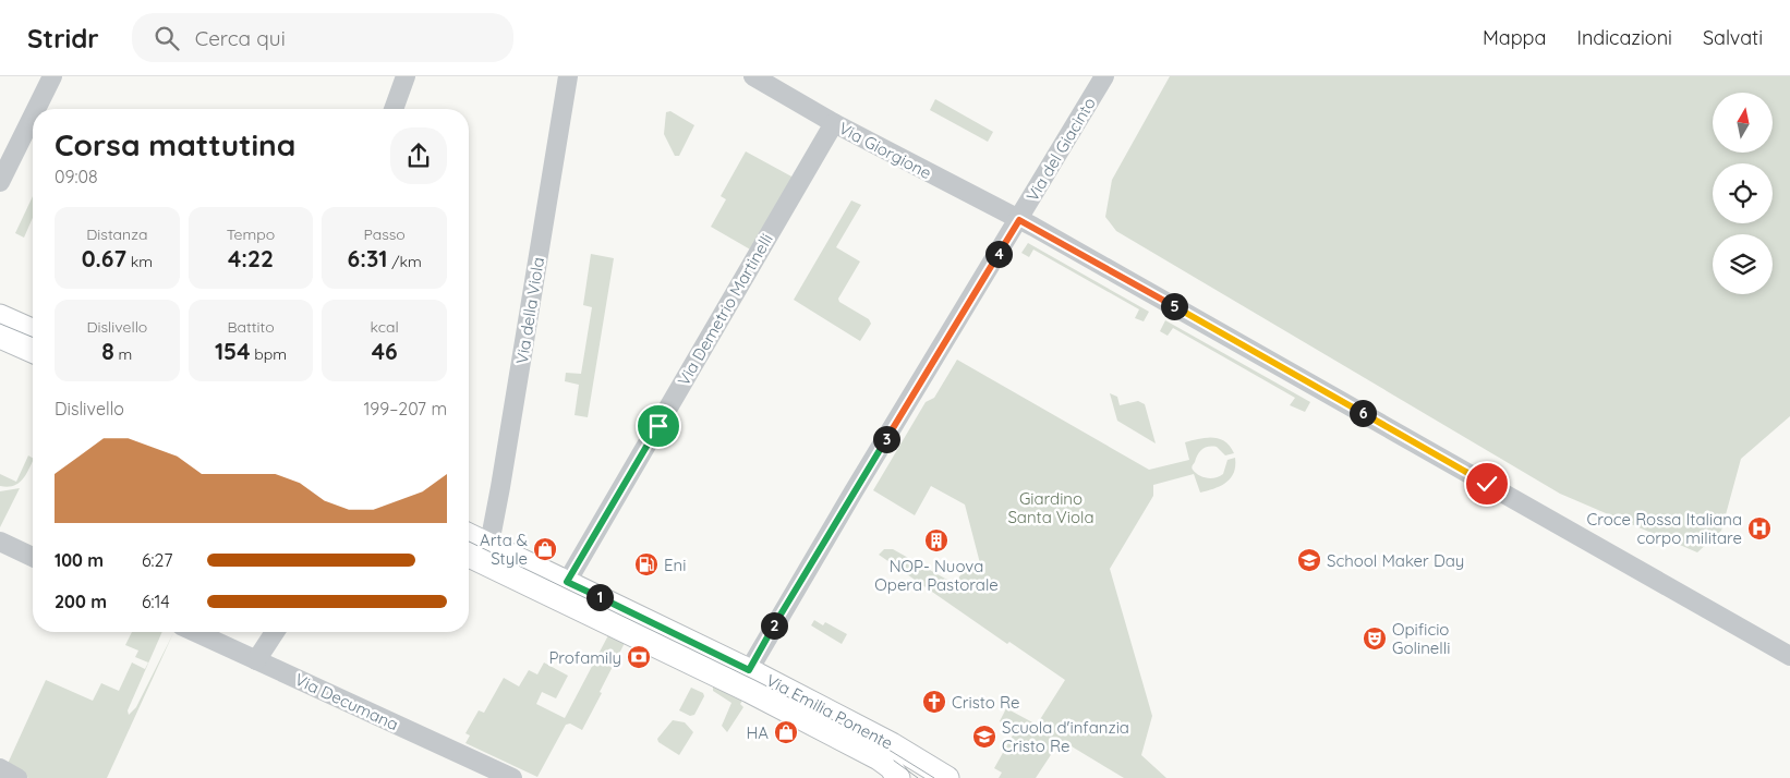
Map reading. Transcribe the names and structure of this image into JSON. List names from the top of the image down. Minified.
{"streets":{"main road":["Via Emilia Ponente"],"street":["Via del Giacinto","Via Giorgione","Via Demetrio Martinelli","Via della Viola","Via Decumana"]},"crossings":[["Via del Giacinto","Via Giorgione"],["Via del Giacinto","Via Emilia Ponente"],["Via Giorgione","Via Demetrio Martinelli"],["Via Demetrio Martinelli","Via Emilia Ponente"],["Via della Viola","Via Emilia Ponente"]],"parks":["Giardino Santa Viola"],"places":{"hospital":["Croce Rossa Italiana corpo militare"],"building":["NOP- Nuova Opera Pastorale"],"shop":["Arta & Style","HA"],"school or university":["School Maker Day","Scuola d'infanzia Cristo Re"],"fuel station":["Eni"],"theatre":["Opificio Golinelli"],"bank":["Profamily"],"church":["Cristo Re"]},"north":"top","page":{"header":"Stridr","search":"Cerca qui","nav":["Mappa","Indicazioni","Salvati"],"heading":["Corsa mattutina","09:08"],"stats":[["Distanza","0.67 km"],["Tempo","4:22"],["Passo","6:31 /km"],["Dislivello","8 m"],["Battito","154 bpm"],["kcal","46"]],"pins":["4","5","6","3","1","2"],"chart":["Dislivello","199–207 m"],"list":[{"name":"100 m","note":"6:27"},{"name":"200 m","note":"6:14"}]}}
